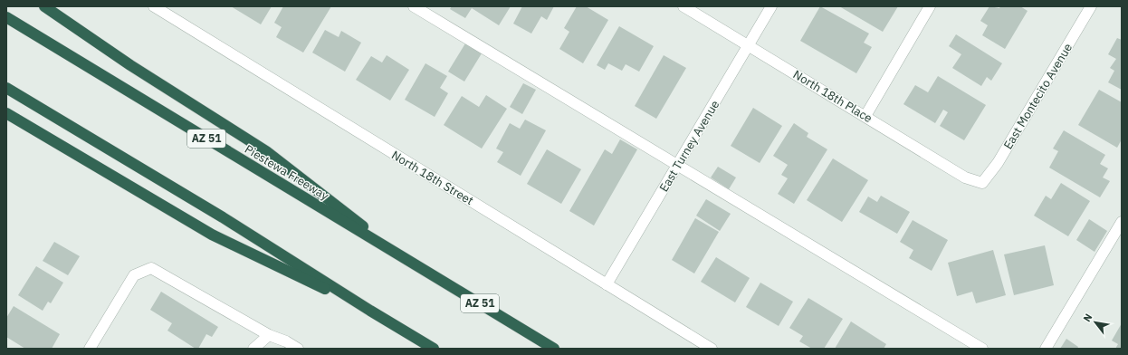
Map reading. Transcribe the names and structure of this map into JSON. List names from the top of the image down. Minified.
{"streets":{"highway":["AZ 51","Piestewa Freeway"],"street":["North 18th Place","East Montecito Avenue","East Turney Avenue","North 18th Street"]},"crossings":[["North 18th Place","East Montecito Avenue"],["North 18th Place","East Turney Avenue"],["East Turney Avenue","North 18th Street"]],"north":"top left"}
